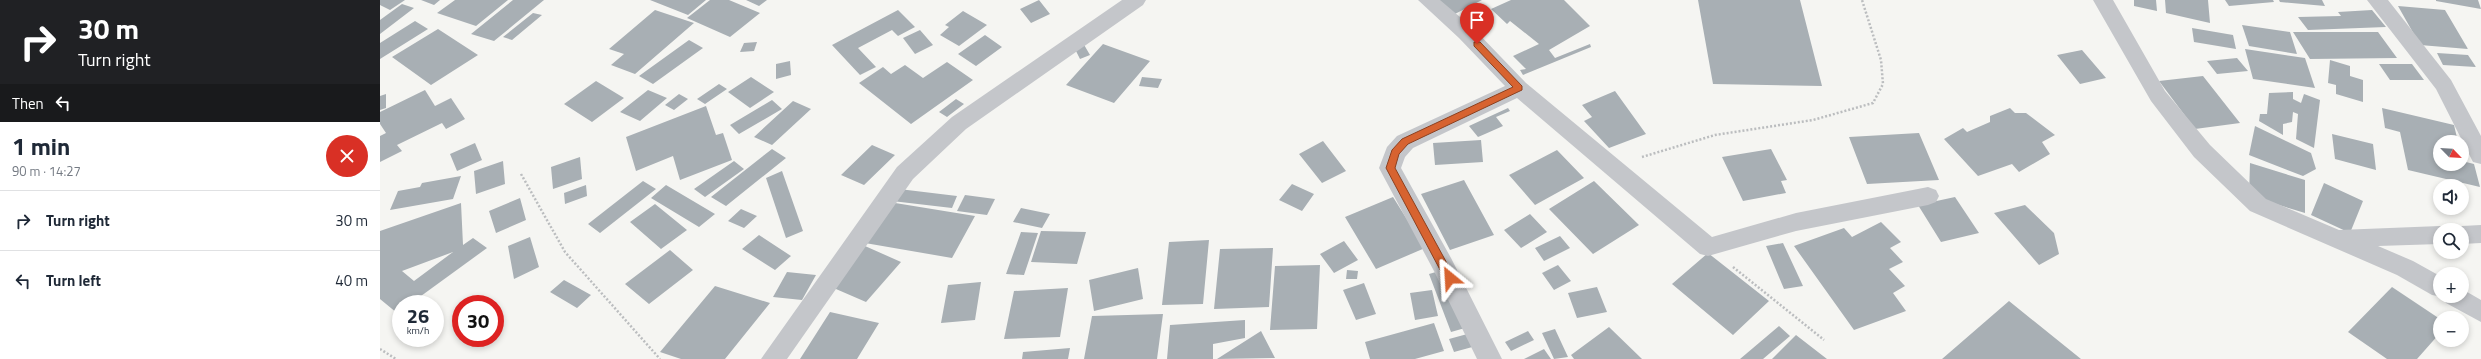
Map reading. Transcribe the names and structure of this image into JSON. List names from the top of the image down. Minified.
{"north":"bottom right","page":{"turn":["30 m","Turn right"],"then":"Then","heading":["1 min","90 m · 14:27"],"map_buttons":["+","−"],"list":[{"name":"Turn right","value":"30 m"},{"name":"Turn left","value":"40 m"}],"speed":"26 km/h","limit":"30"}}
